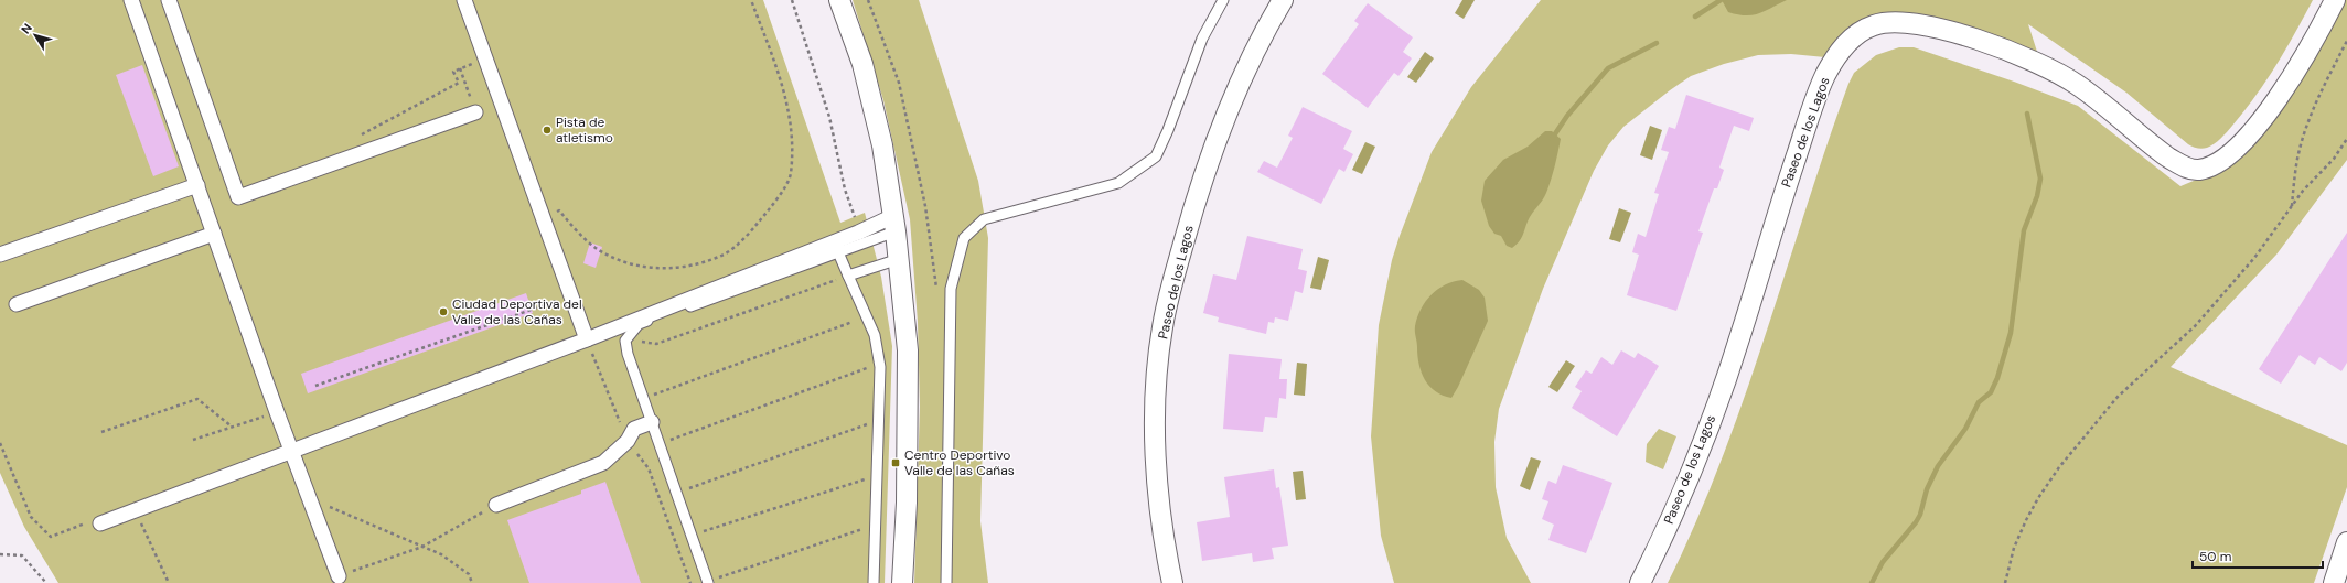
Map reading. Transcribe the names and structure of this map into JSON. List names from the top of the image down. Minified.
{"streets":{"street":["Paseo de los Lagos"]},"places":{"other":["Pista de atletismo","Ciudad Deportiva del Valle de las Cañas"],"transit":["Centro Deportivo Valle de las Cañas"]},"scale_bar":"50 m","north":"top left"}
